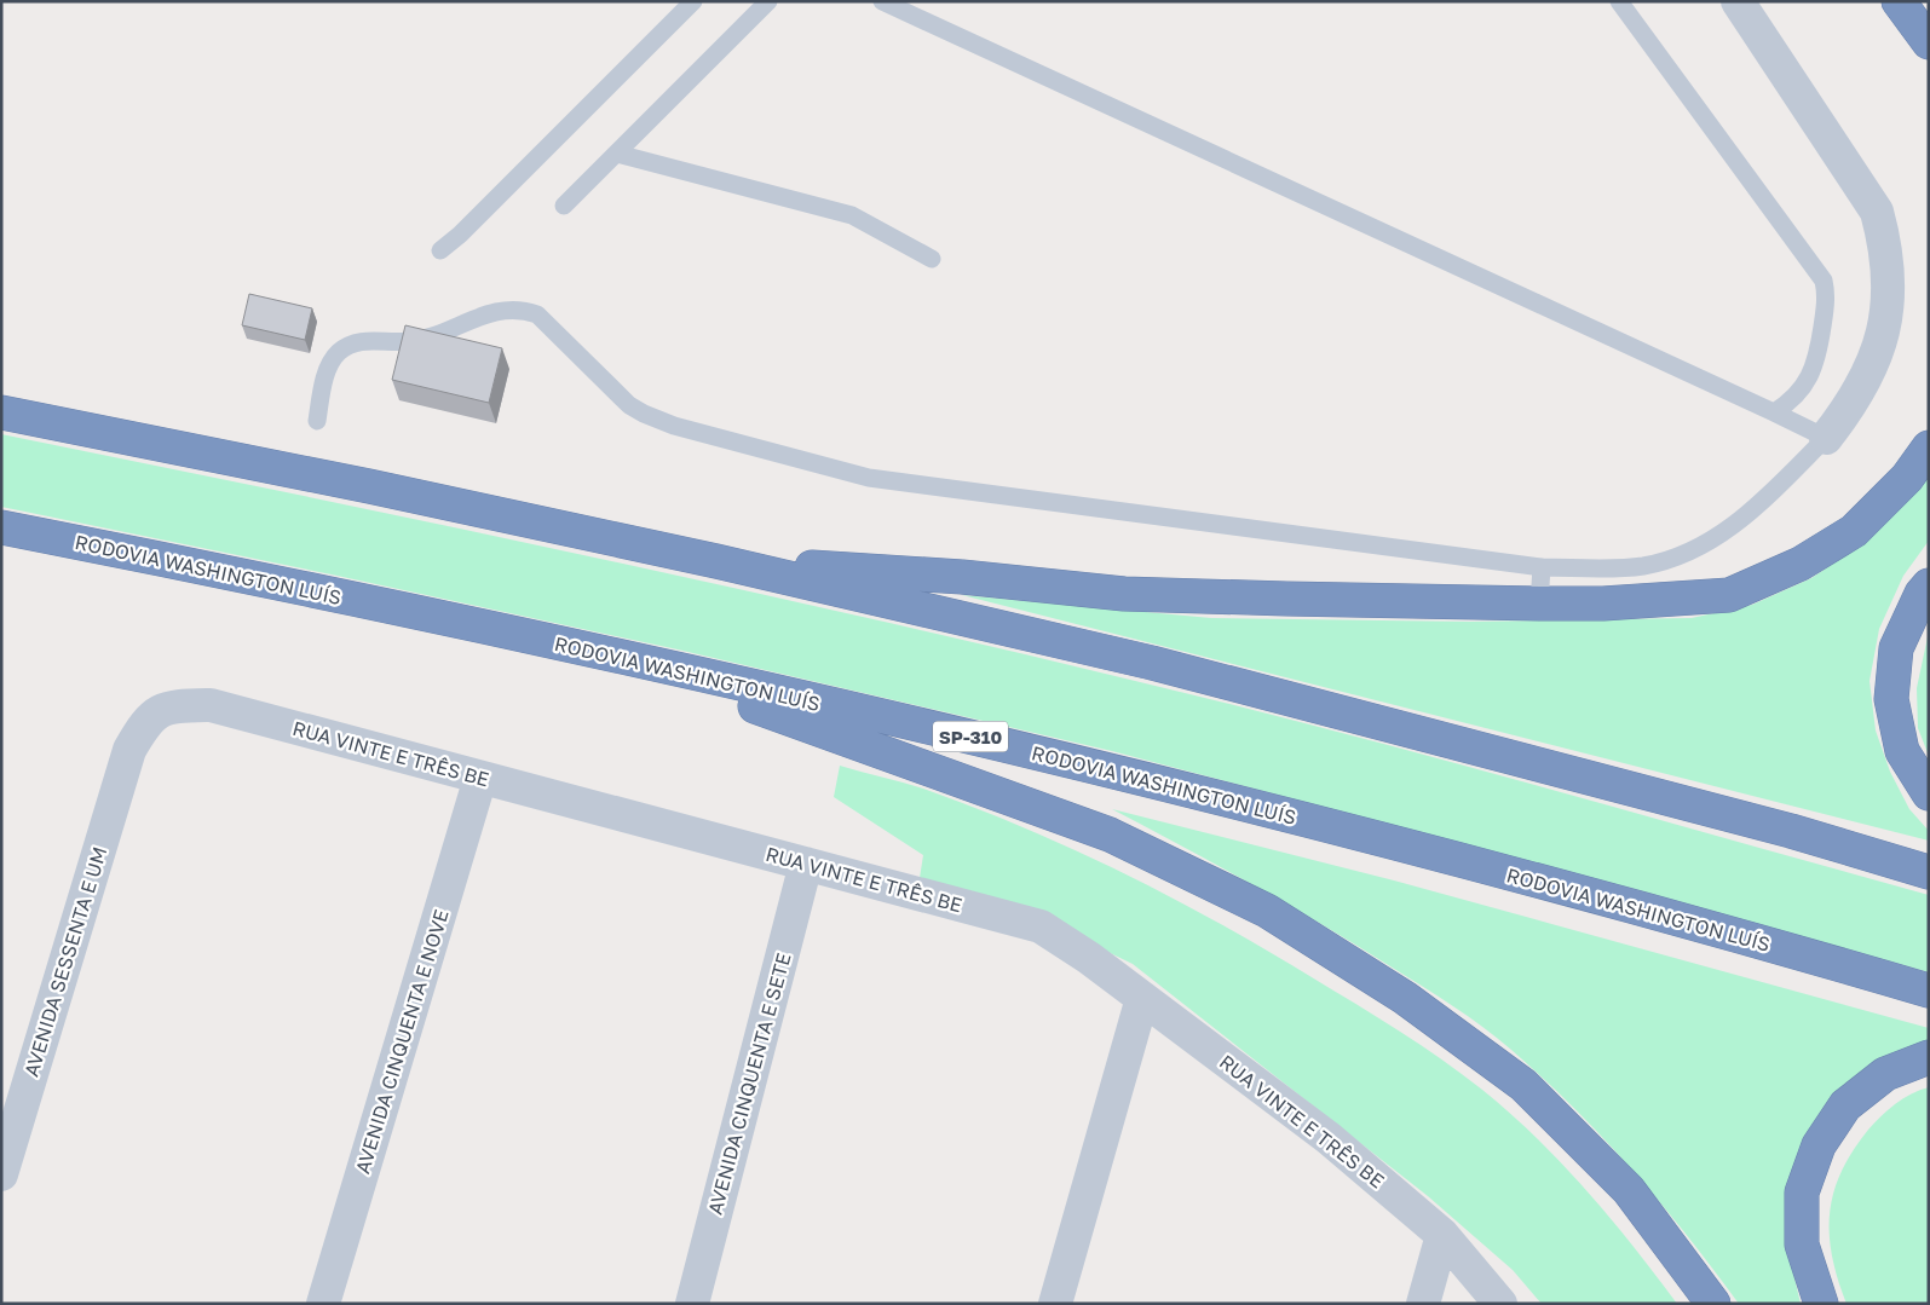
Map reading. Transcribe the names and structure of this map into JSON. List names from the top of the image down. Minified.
{"streets":{"highway":["RODOVIA WASHINGTON LUÍS","SP-310"],"street":["RUA VINTE E TRÊS BE","AVENIDA SESSENTA E UM","AVENIDA CINQUENTA E NOVE","AVENIDA CINQUENTA E SETE"]},"crossings":[["RUA VINTE E TRÊS BE","AVENIDA SESSENTA E UM"],["RUA VINTE E TRÊS BE","AVENIDA CINQUENTA E NOVE"],["RUA VINTE E TRÊS BE","AVENIDA CINQUENTA E SETE"]]}
